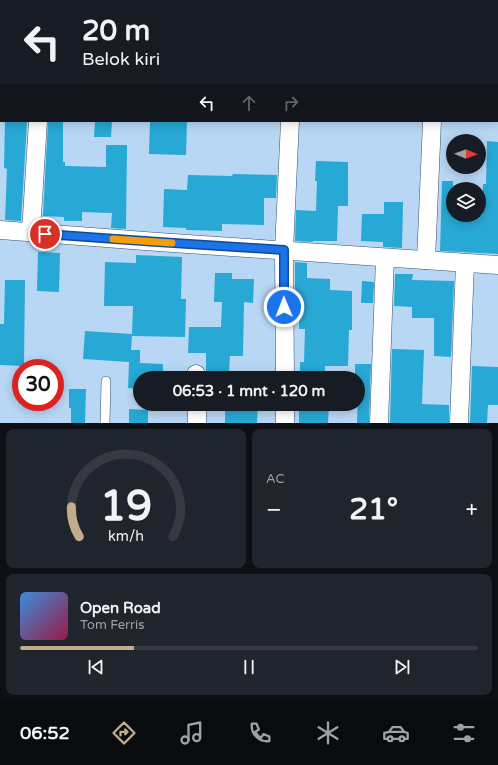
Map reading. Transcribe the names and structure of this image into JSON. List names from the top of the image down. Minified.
{"north":"right","page":{"turn":["20 m","Belok kiri"],"limit":"30","trip":"06:53 · 1 mnt · 120 m","tile":"AC","heat":["−","21°","+"],"song":["Open Road","Tom Ferris"],"tabs":"06:52","gauge":["19","km/h"]}}
